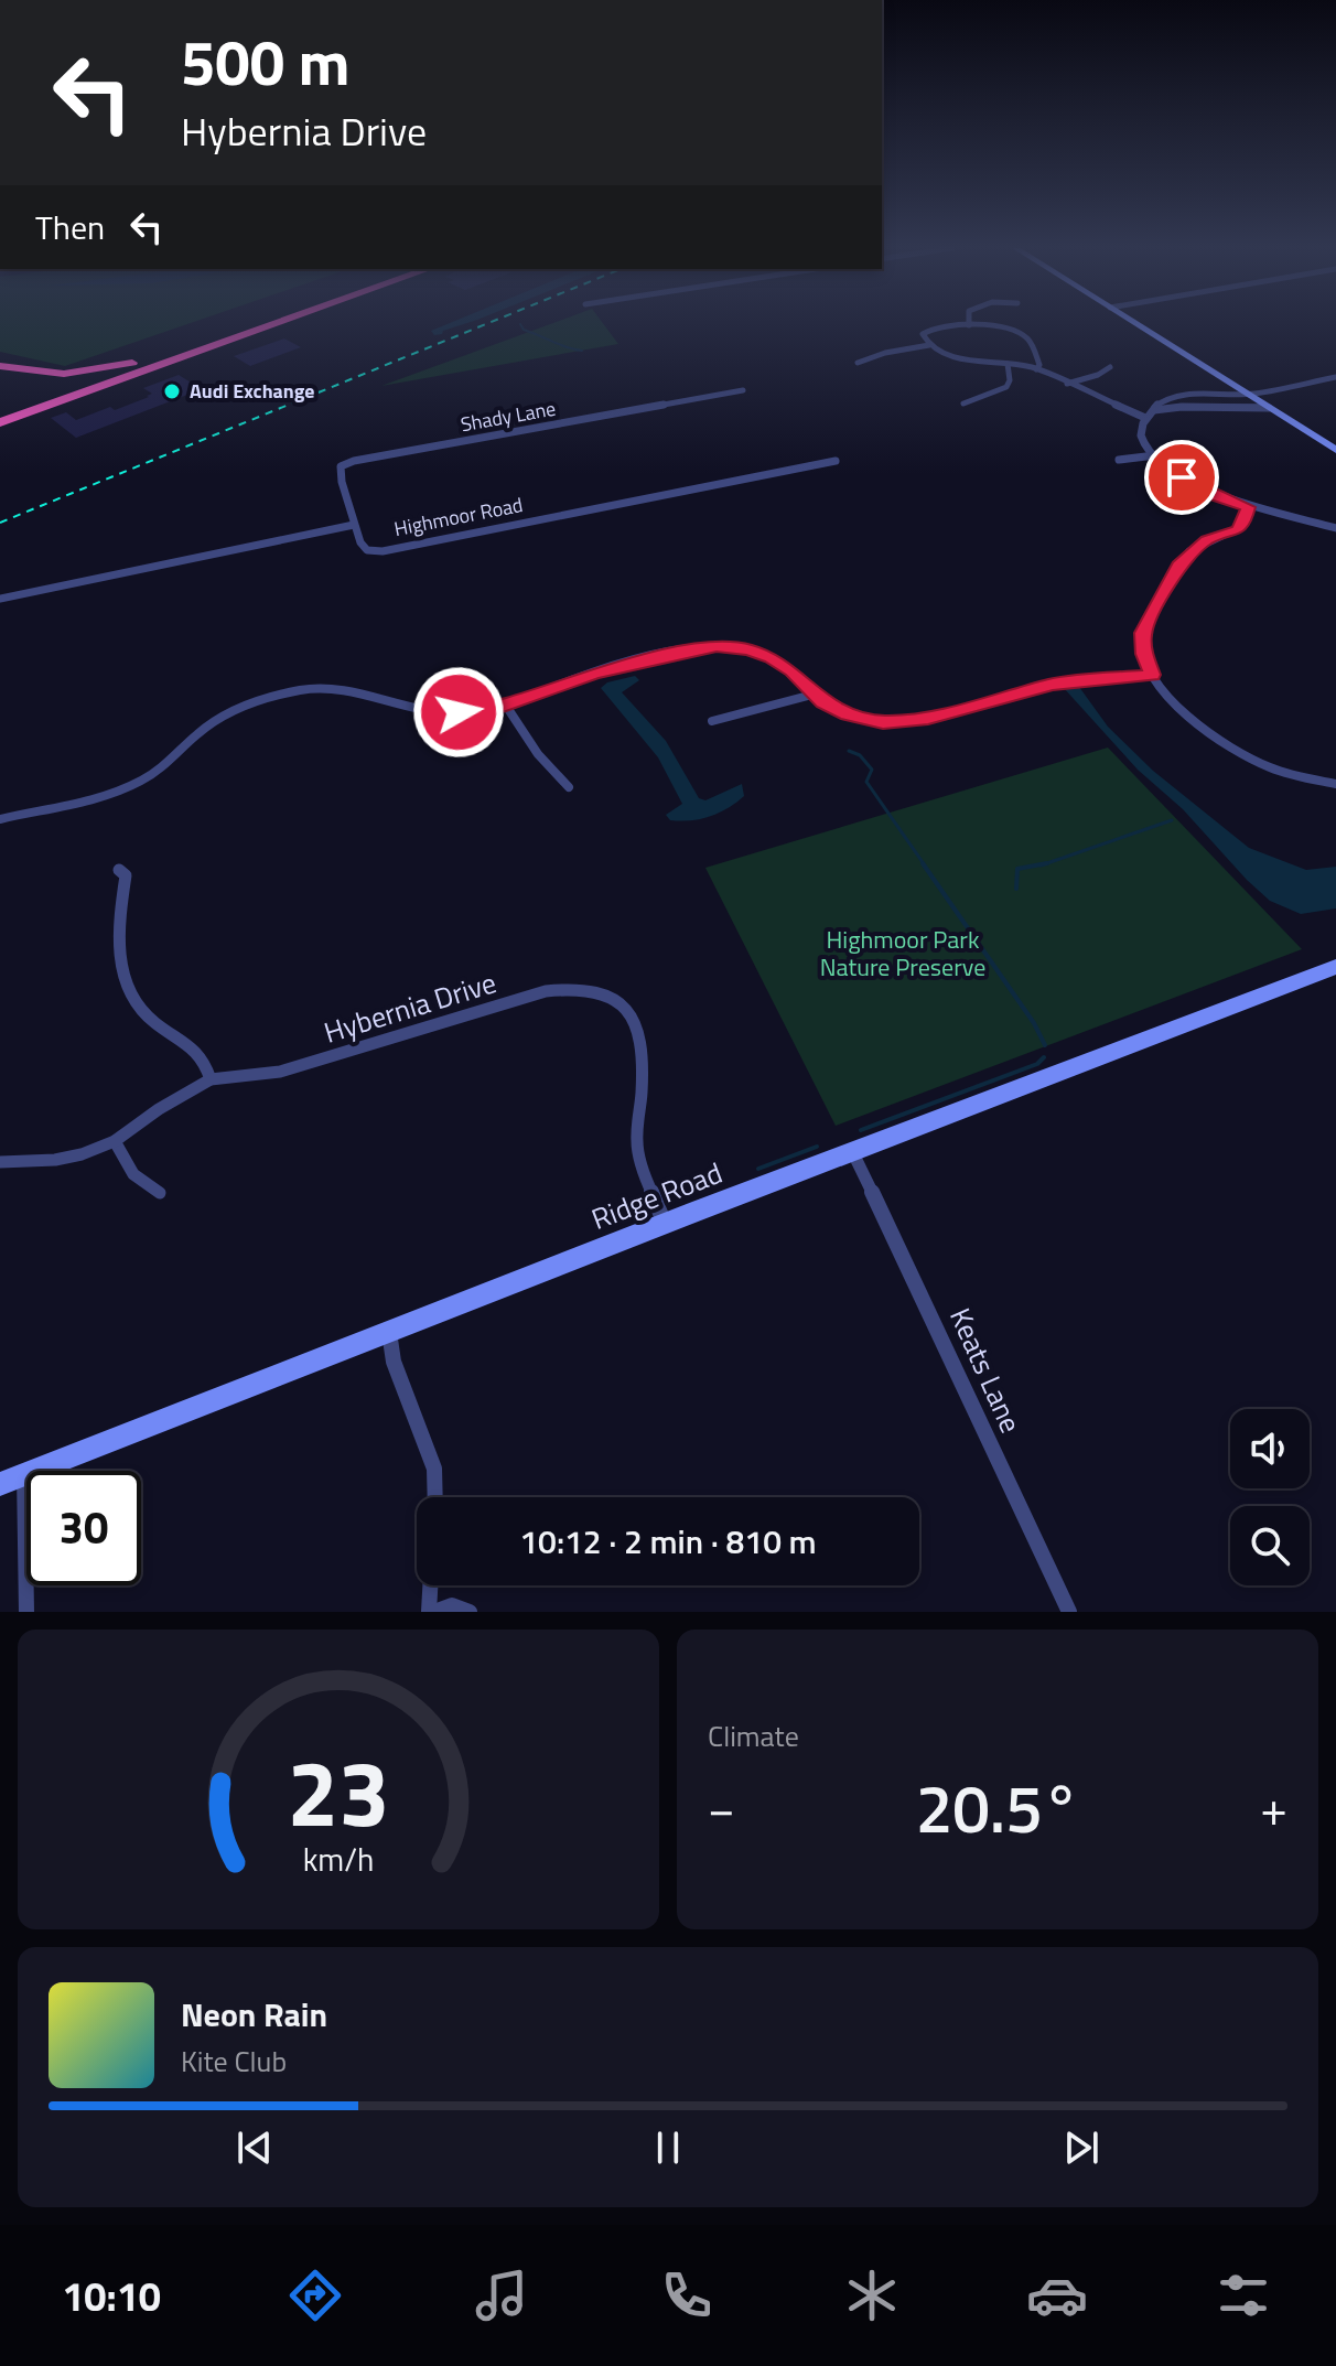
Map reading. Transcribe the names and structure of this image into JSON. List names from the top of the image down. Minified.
{"streets":{"street":["Shady Lane","Highmoor Road","Hybernia Drive","Ridge Road","Keats Lane"]},"crossings":[["Shady Lane","Highmoor Road"],["Hybernia Drive","Ridge Road"],["Ridge Road","Keats Lane"]],"parks":["Highmoor Park Nature Preserve"],"places":["Audi Exchange"],"page":{"turn":["500 m","Hybernia Drive"],"then":"Then","limit":"30","trip":"10:12 · 2 min · 810 m","tile":"Climate","heat":["−","20.5°","+"],"song":["Neon Rain","Kite Club"],"tabs":"10:10","gauge":["23","km/h"]}}
